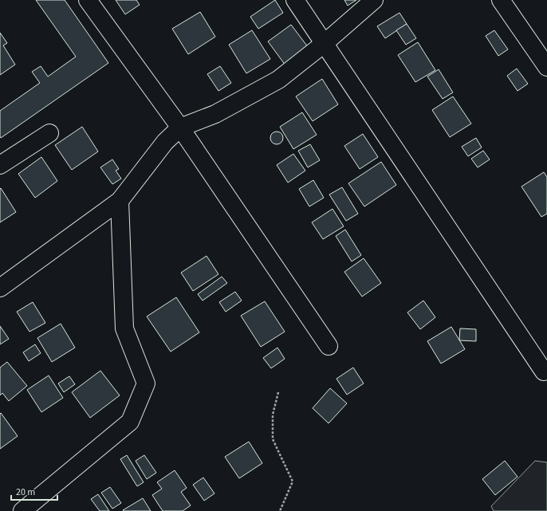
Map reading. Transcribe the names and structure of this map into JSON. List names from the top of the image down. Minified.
{"scale_bar":"20 m"}
